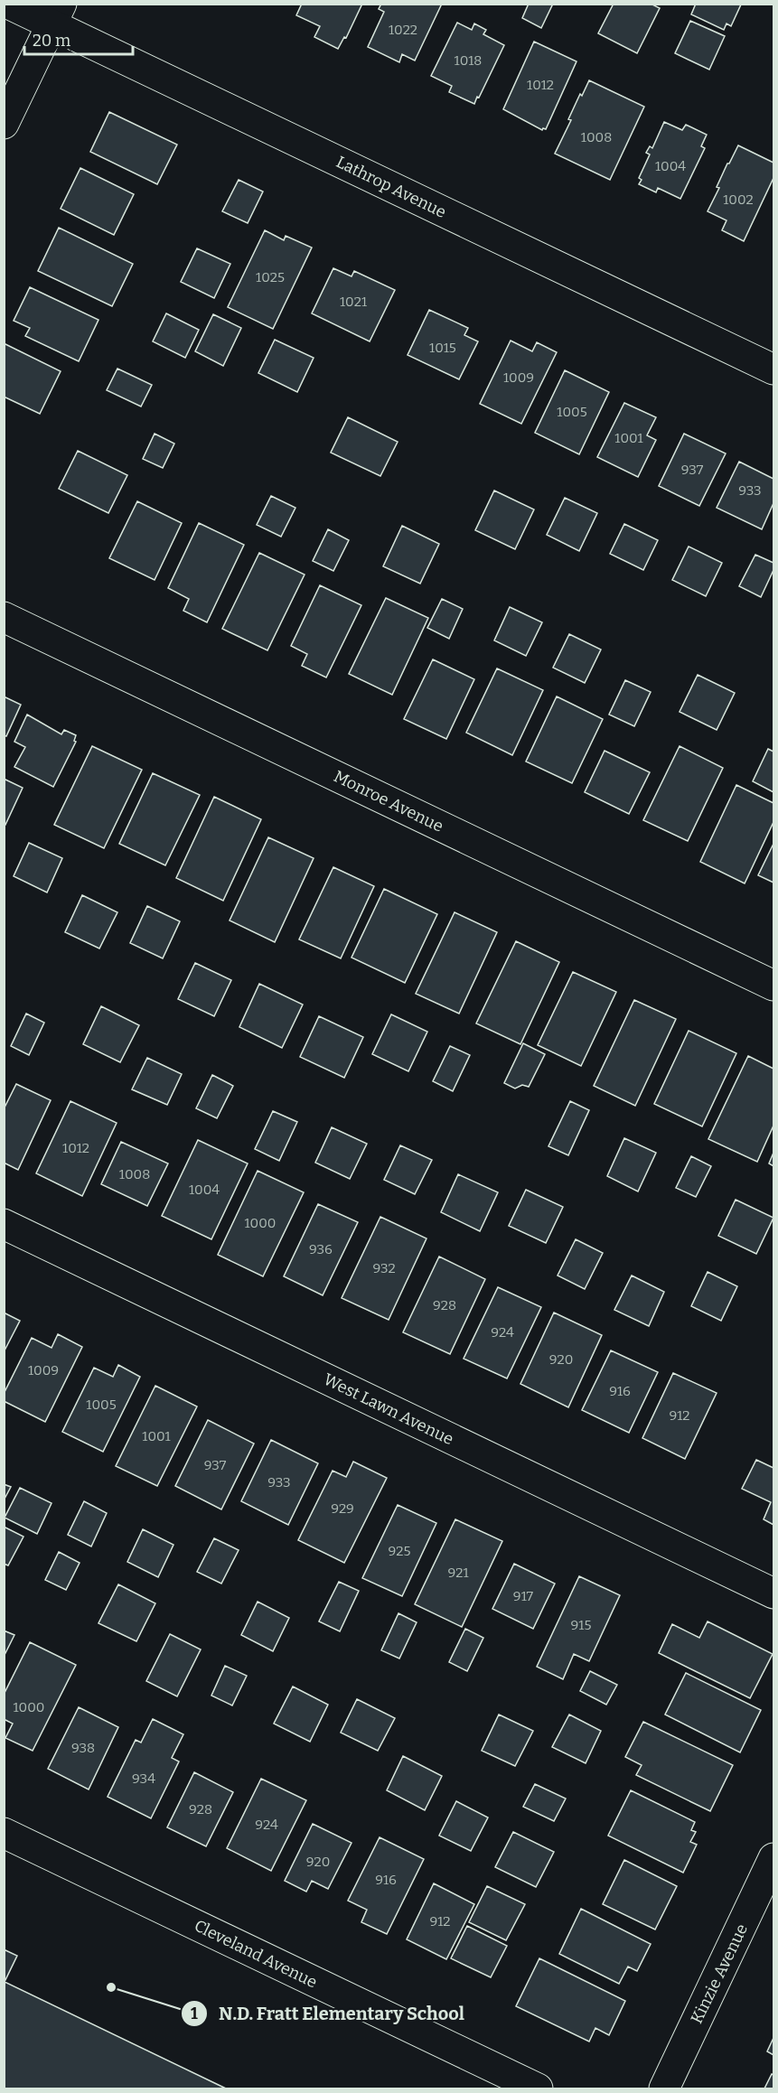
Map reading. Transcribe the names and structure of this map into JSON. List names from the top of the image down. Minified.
{"streets":{"street":["Lathrop Avenue","Monroe Avenue","West Lawn Avenue","Cleveland Avenue","Kinzie Avenue"]},"places":["N.D. Fratt Elementary School"],"house_numbers":["1022","1018","1012","1008","1004","1002","1025","1021","1015","1009","1005","1001","937","933","1012","1008","1004","1000","936","932","928","924","920","1009","916","1005","912","1001","937","933","929","925","921","917","915","1000","938","934","928","924","920","916","912"],"scale_bar":"20 m"}
